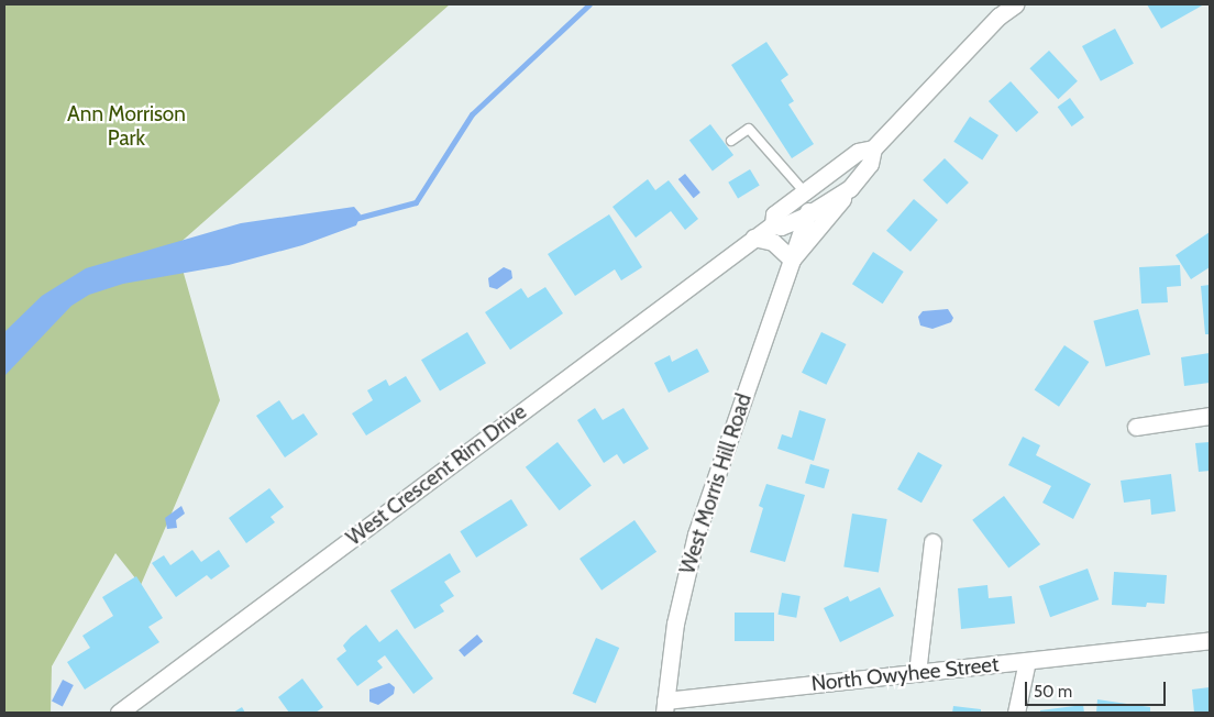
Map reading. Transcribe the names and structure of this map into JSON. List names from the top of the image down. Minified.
{"streets":{"street":["West Crescent Rim Drive","West Morris Hill Road","North Owyhee Street"]},"crossings":[["West Crescent Rim Drive","West Morris Hill Road"],["West Morris Hill Road","North Owyhee Street"]],"parks":["Ann Morrison Park"],"scale_bar":"50 m"}
